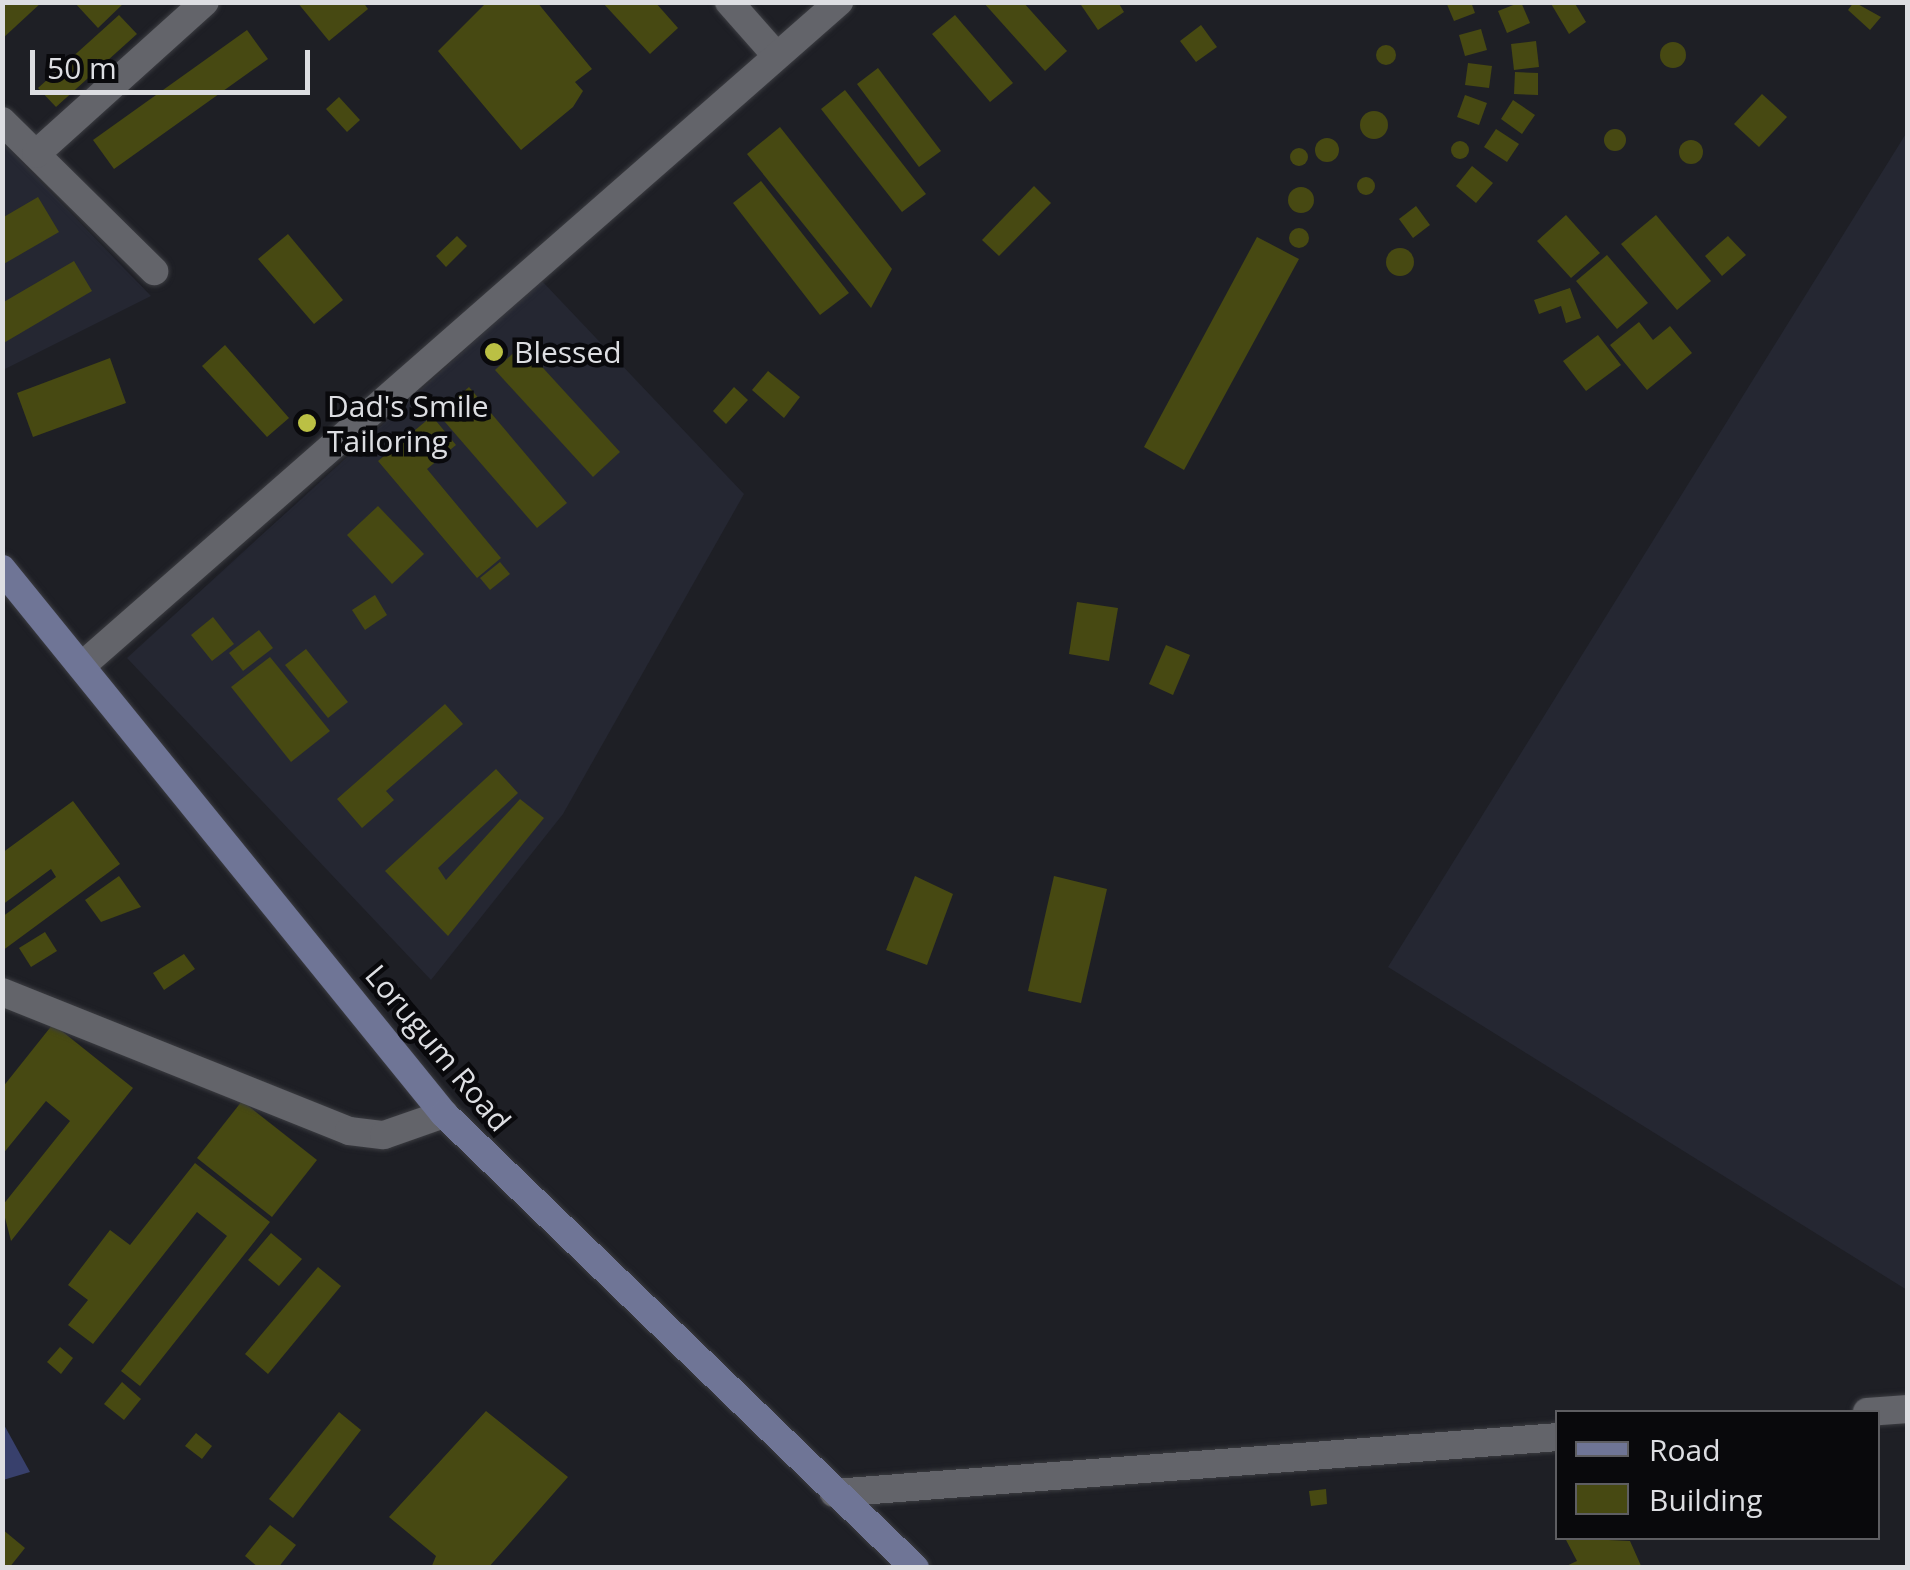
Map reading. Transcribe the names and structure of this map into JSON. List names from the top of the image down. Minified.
{"streets":{"main road":["Lorugum Road"]},"places":["Blessed","Dad's Smile Tailoring"],"legend":["Road","Building"],"scale_bar":"50 m"}
